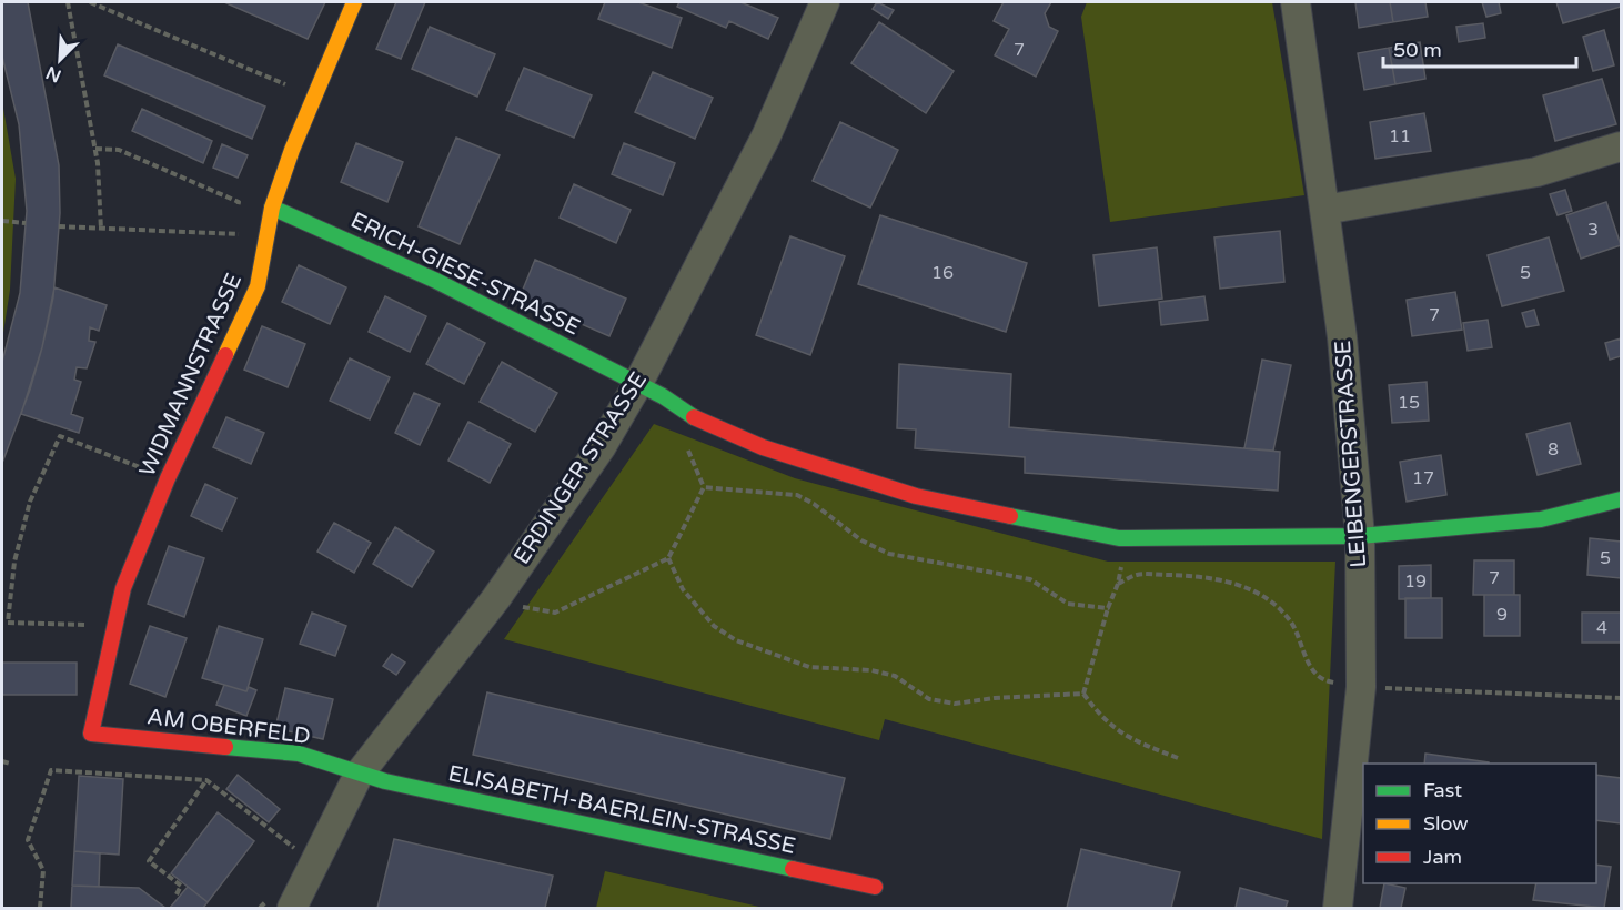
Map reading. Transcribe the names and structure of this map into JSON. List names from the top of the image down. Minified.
{"streets":{"street":["ERICH-GIESE-STRASSE","WIDMANNSTRASSE","LEIBENGERSTRASSE","ERDINGER STRASSE","AM OBERFELD","ELISABETH-BAERLEIN-STRASSE"]},"crossings":[["ERICH-GIESE-STRASSE","WIDMANNSTRASSE"],["ERICH-GIESE-STRASSE","LEIBENGERSTRASSE"],["ERICH-GIESE-STRASSE","ERDINGER STRASSE"],["WIDMANNSTRASSE","AM OBERFELD"],["ERDINGER STRASSE","AM OBERFELD"],["ERDINGER STRASSE","ELISABETH-BAERLEIN-STRASSE"],["AM OBERFELD","ELISABETH-BAERLEIN-STRASSE"]],"house_numbers":["7","11","3","16","5","7","15","8","17","5","7","19","9","4"],"legend":["Fast","Slow","Jam"],"scale_bar":"50 m","north":"bottom left"}
